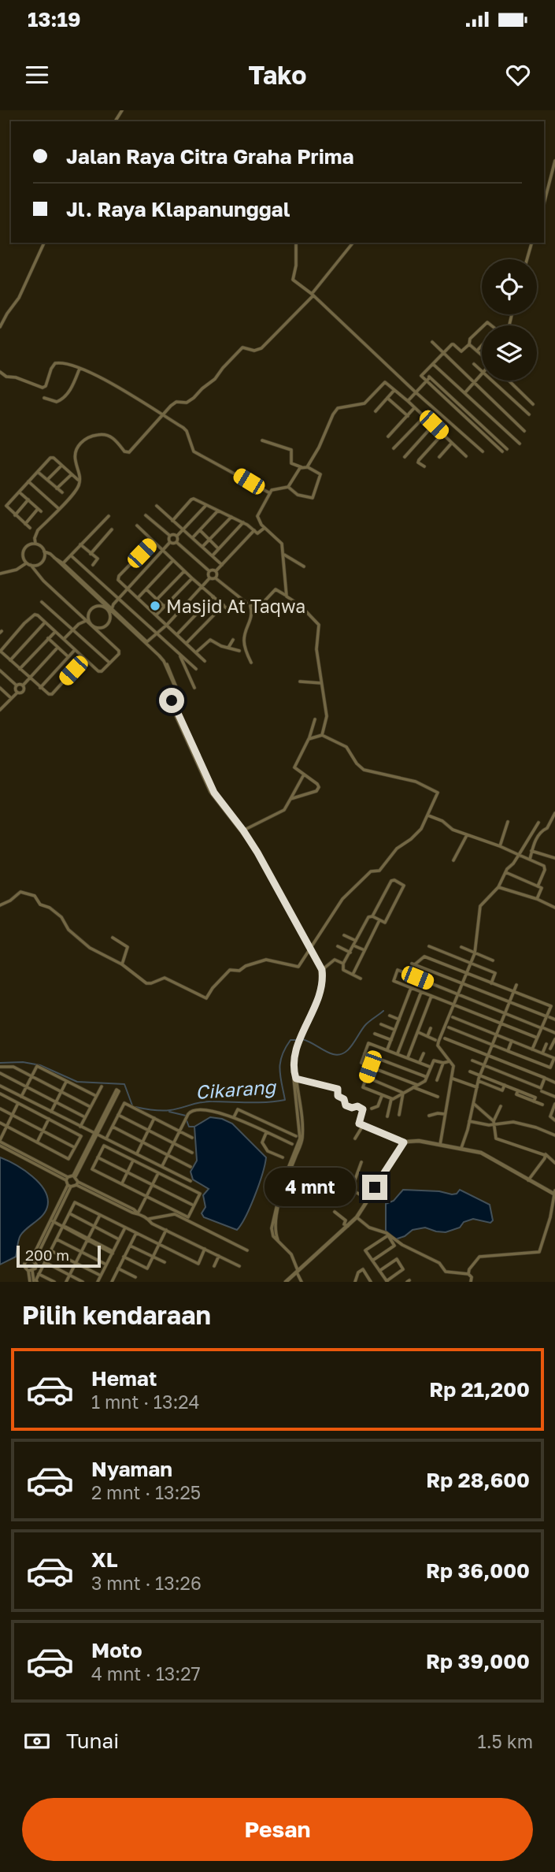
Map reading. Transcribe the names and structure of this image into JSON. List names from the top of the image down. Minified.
{"water":["Cikarang"],"places":["Masjid At Taqwa"],"scale_bar":"200 m","page":{"status":"13:19","header":"Tako","banner":["Jalan Raya Citra Graha Prima","Jl. Raya Klapanunggal"],"bubble":"4 mnt","scale":"200 m","heading":"Pilih kendaraan","list":[{"name":"Hemat","note":"1 mnt · 13:24","value":"Rp 21,200"},{"name":"Nyaman","note":"2 mnt · 13:25","value":"Rp 28,600"},{"name":"XL","note":"3 mnt · 13:26","value":"Rp 36,000"},{"name":"Moto","note":"4 mnt · 13:27","value":"Rp 39,000"}],"pay":["Tunai","1.5 km"],"buttons":"Pesan"}}
